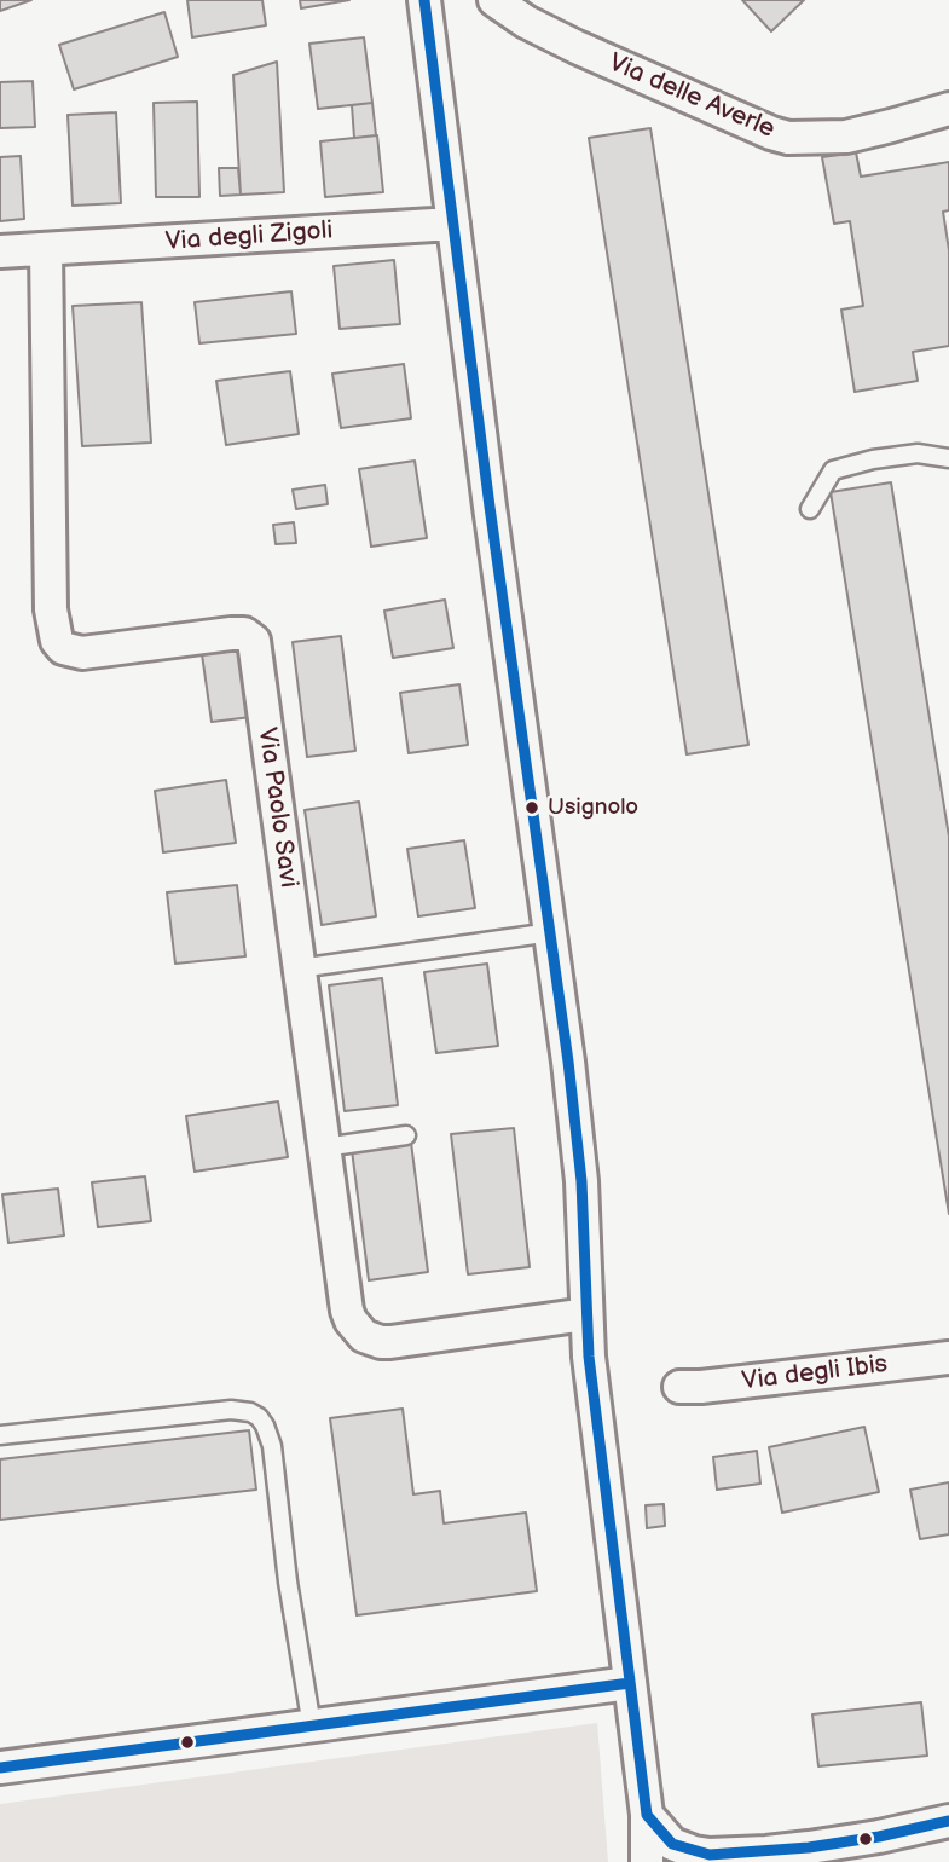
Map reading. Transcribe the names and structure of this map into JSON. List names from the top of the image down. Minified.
{"streets":{"street":["Via delle Averle","Via degli Zigoli","Via Paolo Savi","Via degli Ibis"]},"crossings":[["Via degli Zigoli","Via Paolo Savi"]],"places":["Usignolo"]}
